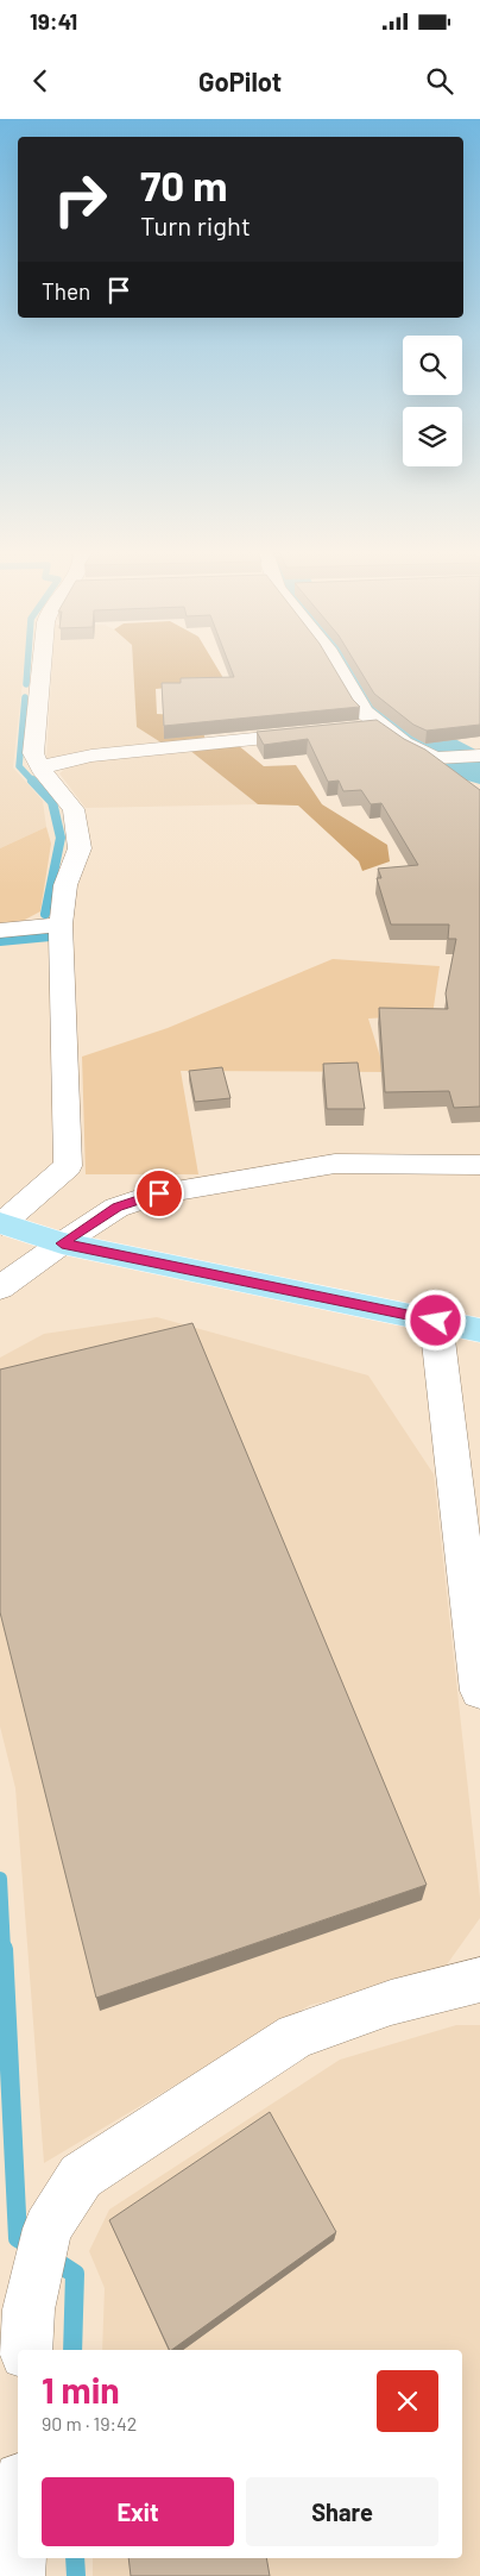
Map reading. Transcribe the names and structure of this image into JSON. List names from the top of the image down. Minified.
{"page":{"status":"19:41","header":"GoPilot","turn":["70 m","Turn right"],"then":"Then","heading":["1 min","90 m · 19:42"],"buttons":["Exit","Share"]}}
